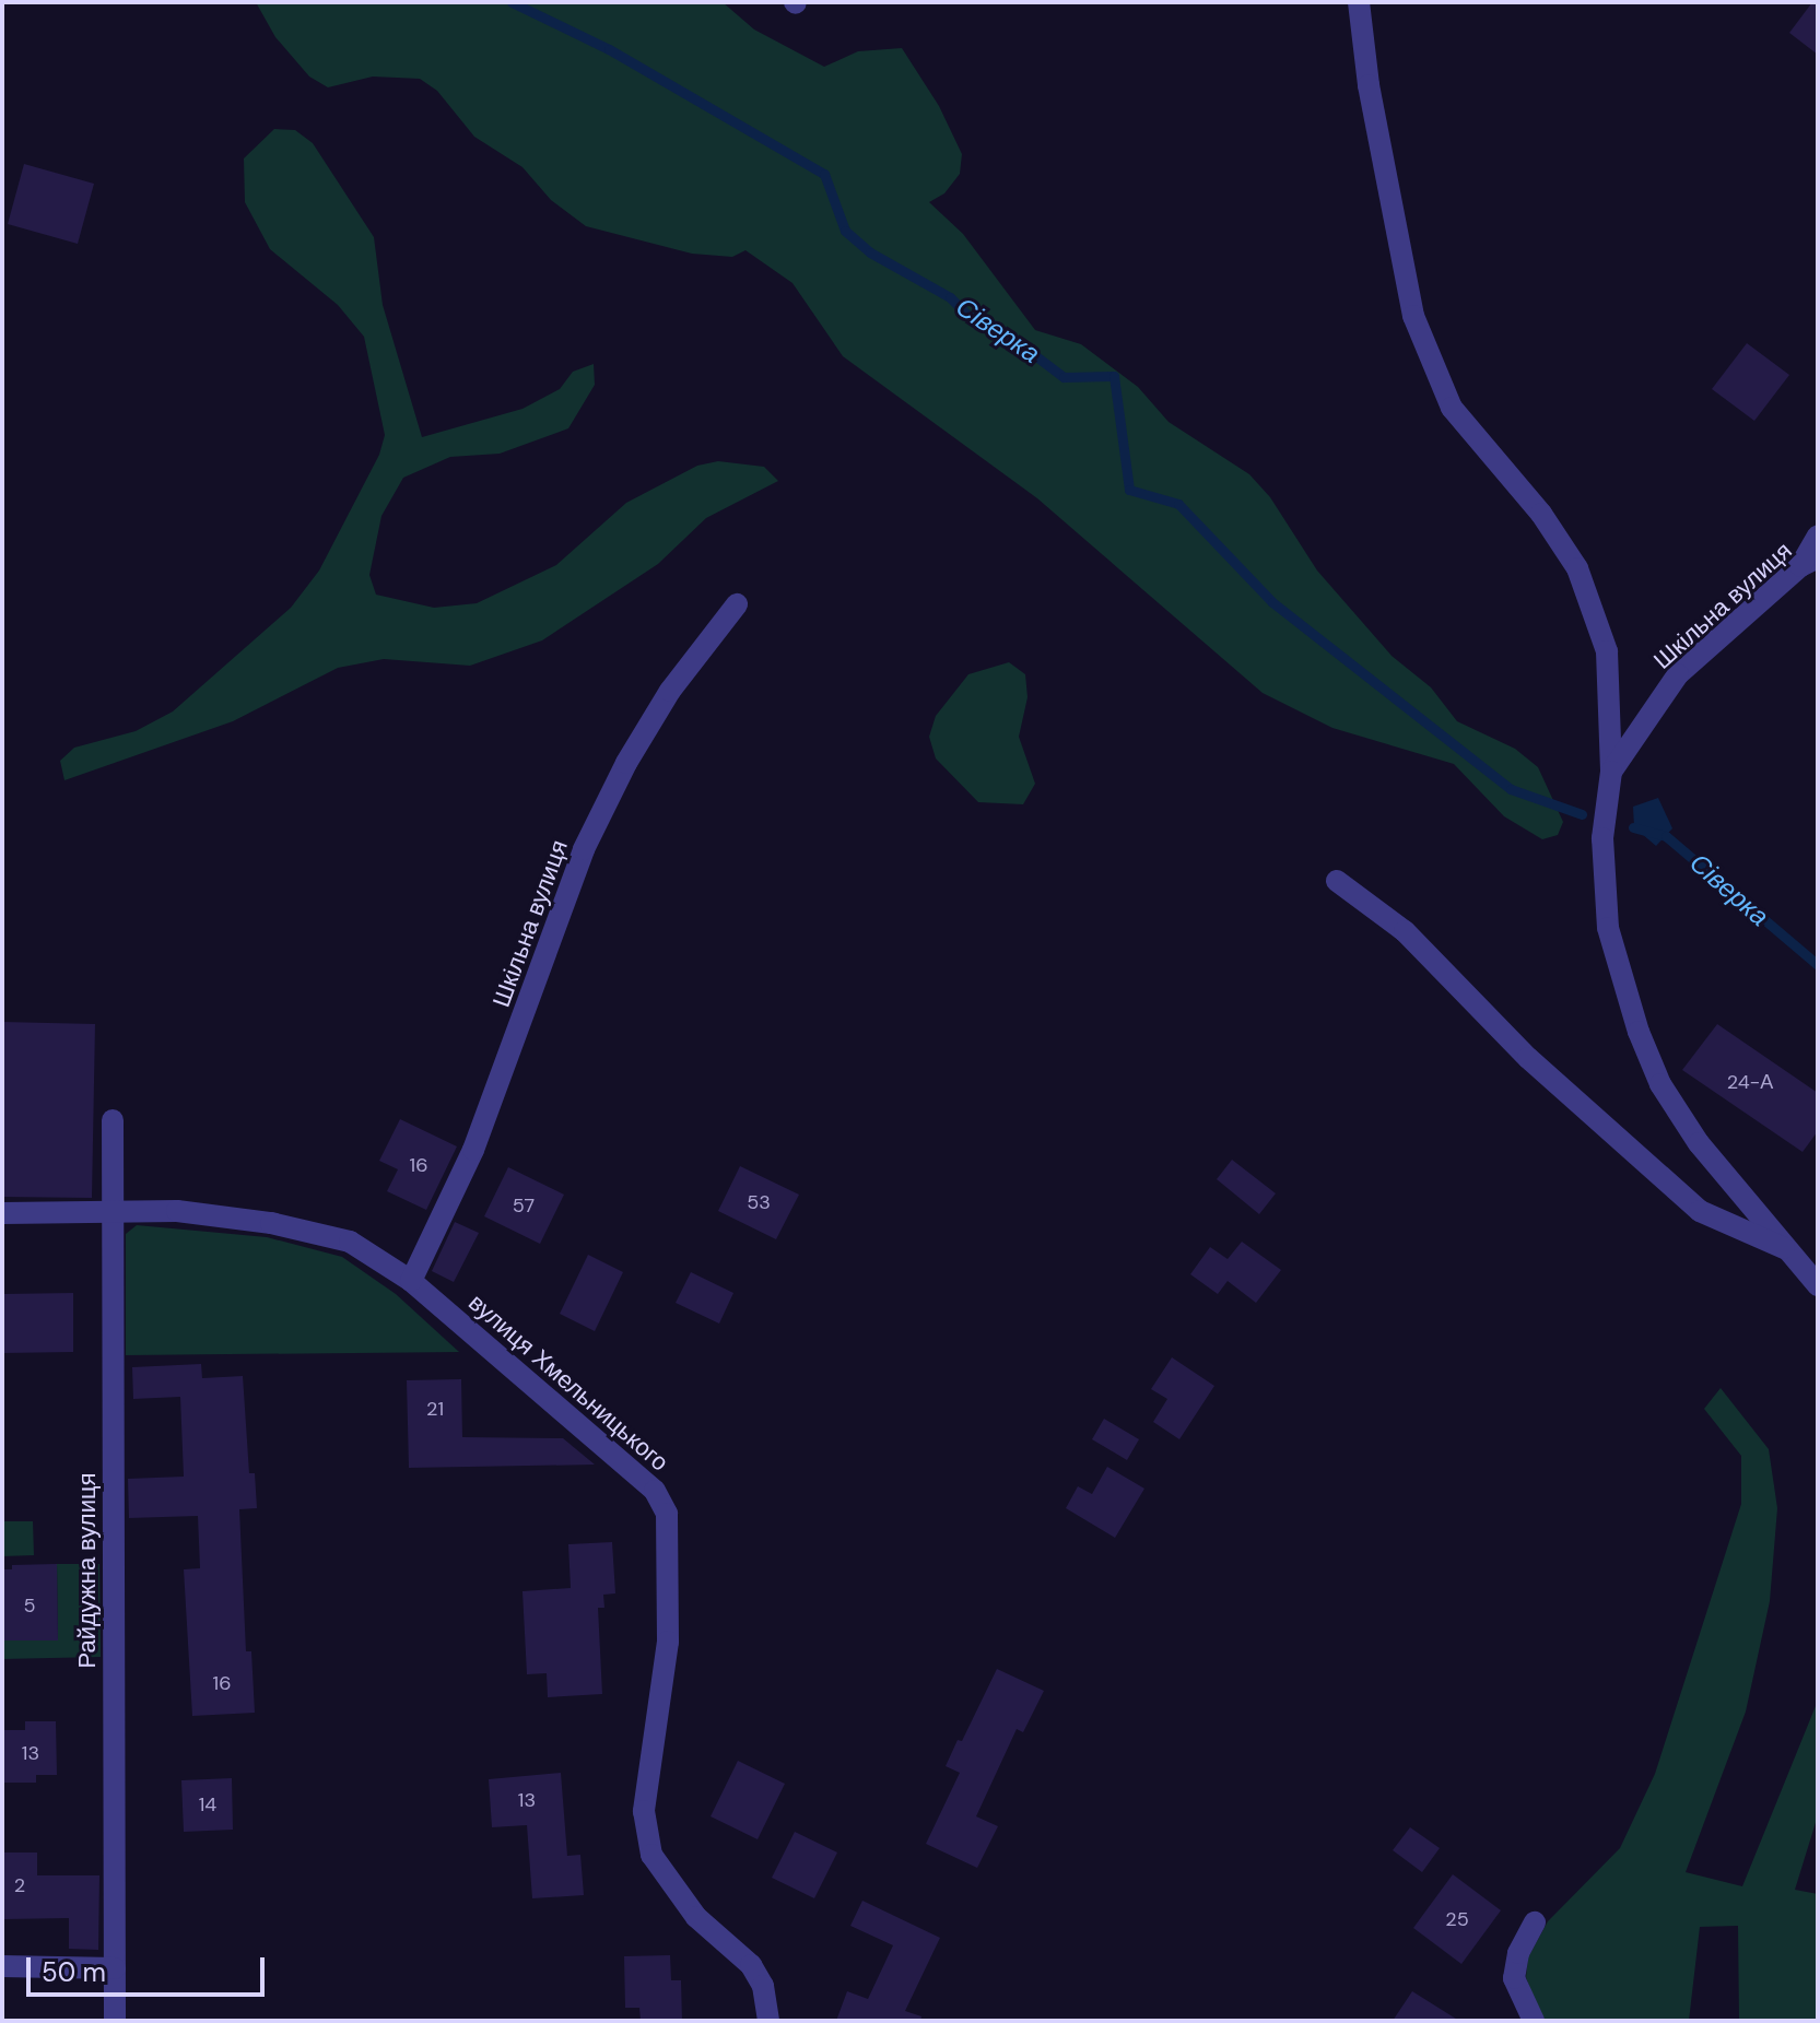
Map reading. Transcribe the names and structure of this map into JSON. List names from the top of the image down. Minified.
{"streets":{"street":["Шкільна вулиця","вулиця Хмельницького","Райдужна вулиця"]},"crossings":[["Шкільна вулиця","вулиця Хмельницького"],["вулиця Хмельницького","Райдужна вулиця"]],"water":["Сіверка"],"house_numbers":["24-А","16","53","57","21","5","16","13","13","14","2","25"],"scale_bar":"50 m"}
